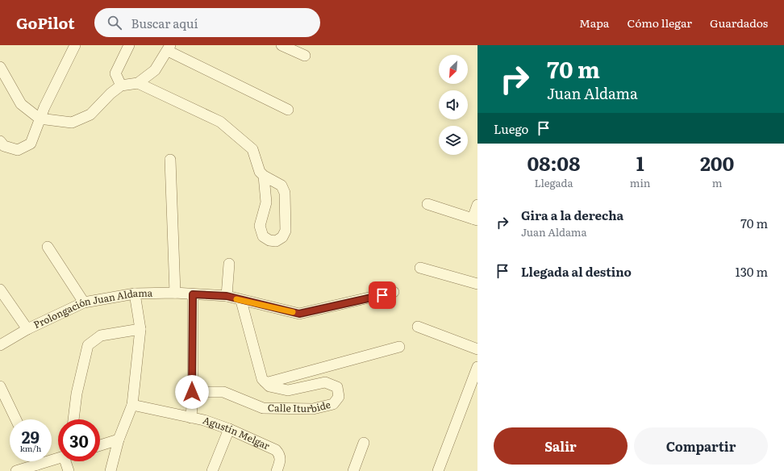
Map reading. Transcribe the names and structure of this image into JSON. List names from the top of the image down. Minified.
{"streets":{"street":["Prolongación Juan Aldama","Calle Iturbide","Agustín Melgar"]},"north":"bottom left","page":{"header":"GoPilot","search":"Buscar aquí","nav":["Mapa","Cómo llegar","Guardados"],"turn":["70 m","Juan Aldama"],"then":"Luego","eta":["08:08","Llegada","1","min","200","m"],"list":[{"name":"Gira a la derecha","note":"Juan Aldama","value":"70 m"},{"name":"Llegada al destino","value":"130 m"}],"speed":"29 km/h","limit":"30","buttons":["Salir","Compartir"]}}
